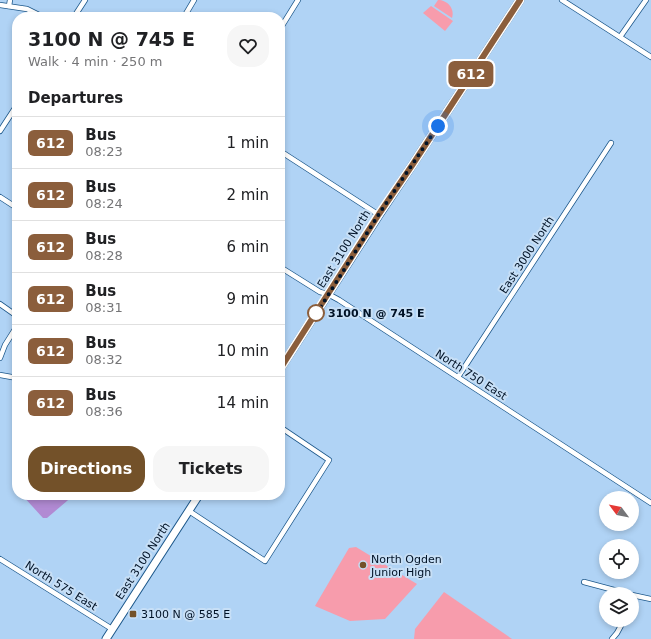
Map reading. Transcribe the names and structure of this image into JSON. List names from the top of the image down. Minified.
{"streets":{"main road":["East 3100 North"],"street":["East 3000 North","North 750 East","North 575 East"]},"crossings":[["East 3100 North","North 750 East"],["East 3100 North","North 575 East"],["East 3000 North","North 750 East"]],"places":{"other":["3100 N @ 745 E","North Ogden Junior High"],"transit":["3100 N @ 585 E"]},"lines":["bus line 612"],"north":"top left","page":{"on_map":"612","heading":[["3100 N @ 745 E","Walk · 4 min · 250 m"],"Departures"],"list":[{"mark":"612","name":"Bus","note":"08:23","value":"1 min"},{"mark":"612","name":"Bus","note":"08:24","value":"2 min"},{"mark":"612","name":"Bus","note":"08:28","value":"6 min"},{"mark":"612","name":"Bus","note":"08:31","value":"9 min"},{"mark":"612","name":"Bus","note":"08:32","value":"10 min"},{"mark":"612","name":"Bus","note":"08:36","value":"14 min"}],"buttons":["Directions","Tickets"]}}
